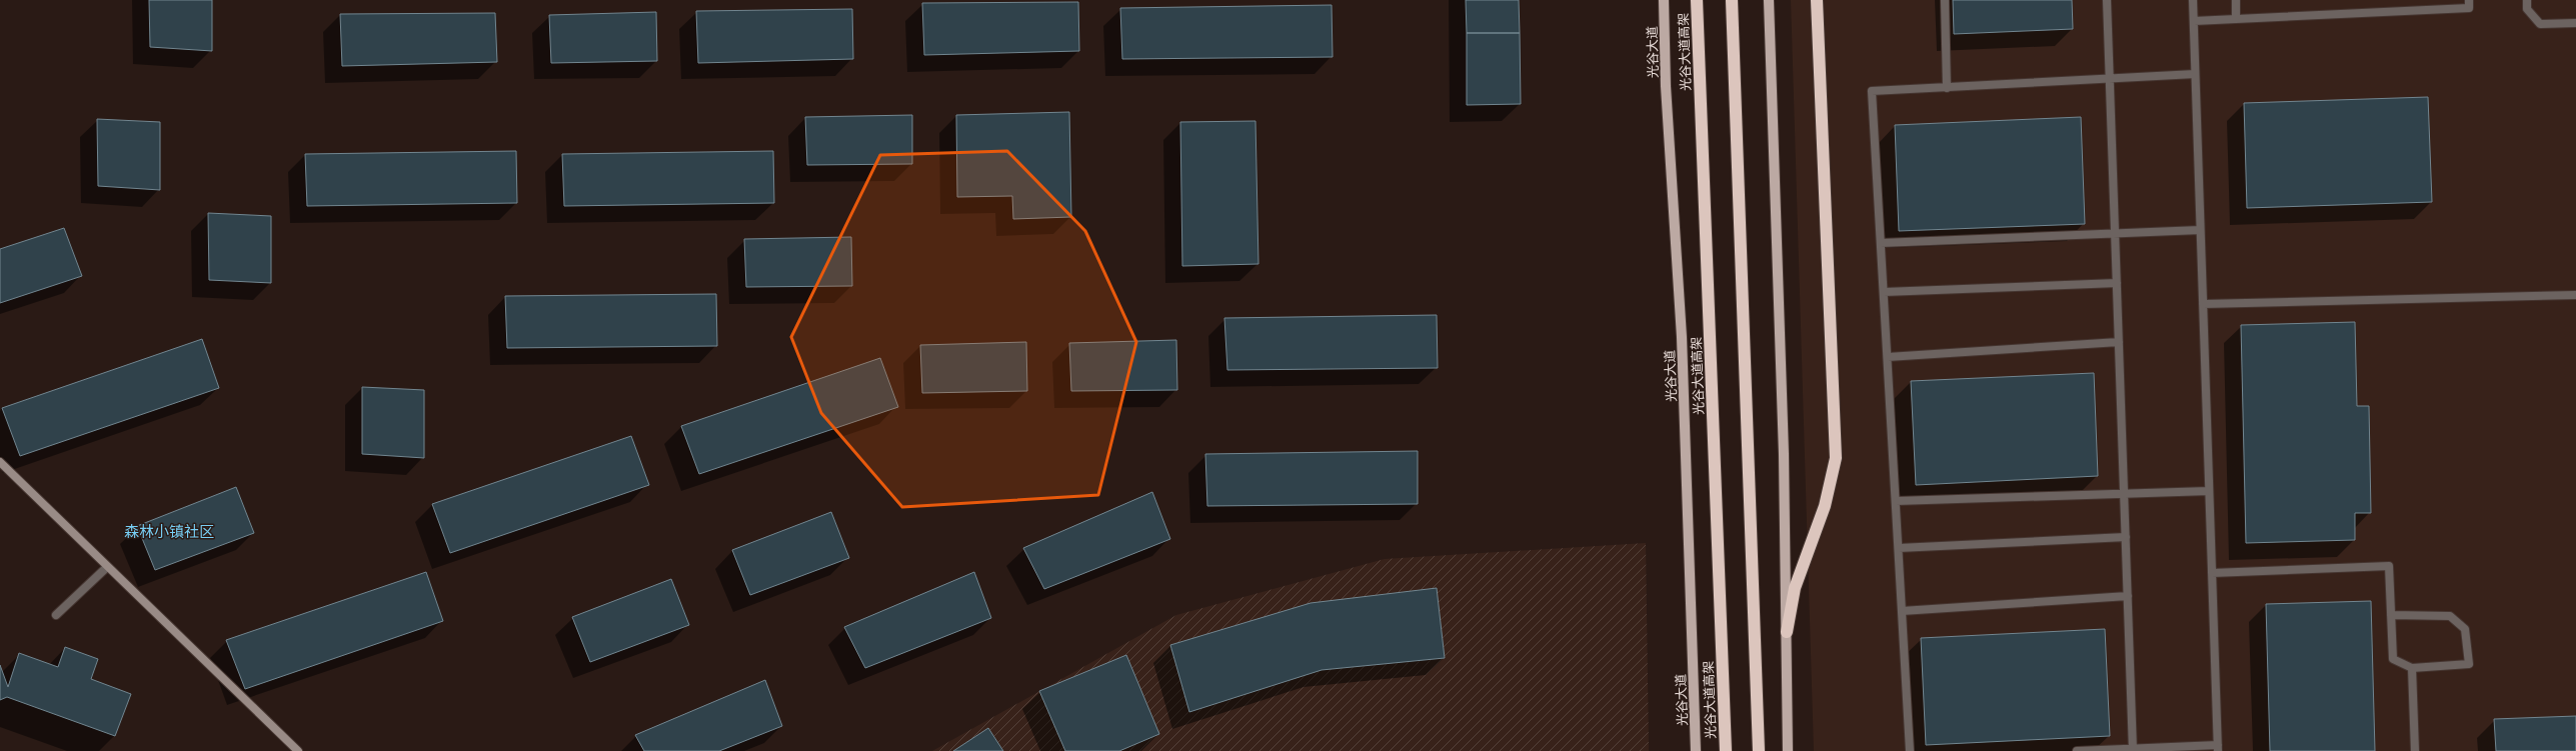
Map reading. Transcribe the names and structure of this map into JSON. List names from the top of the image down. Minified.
{"streets":{"highway":["光谷大道高架"],"main road":["光谷大道"]},"districts":["森林小镇社区"]}
